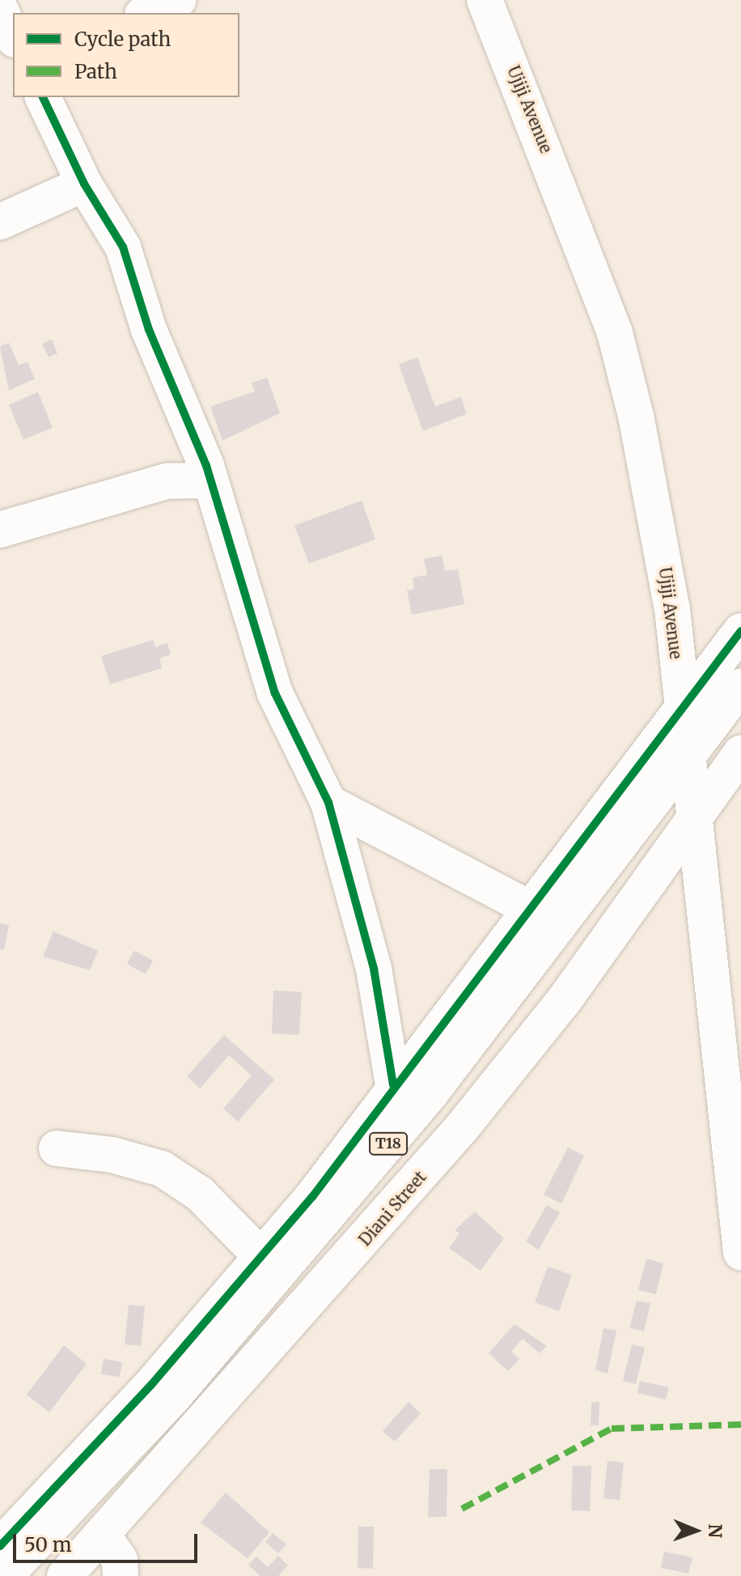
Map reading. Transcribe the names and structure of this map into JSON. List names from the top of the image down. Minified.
{"streets":{"street":["Ujiji Avenue","T18","Diani Street"]},"crossings":[["Ujiji Avenue","T18"],["Ujiji Avenue","Diani Street"]],"legend":["Cycle path","Path"],"scale_bar":"50 m","north":"right"}
